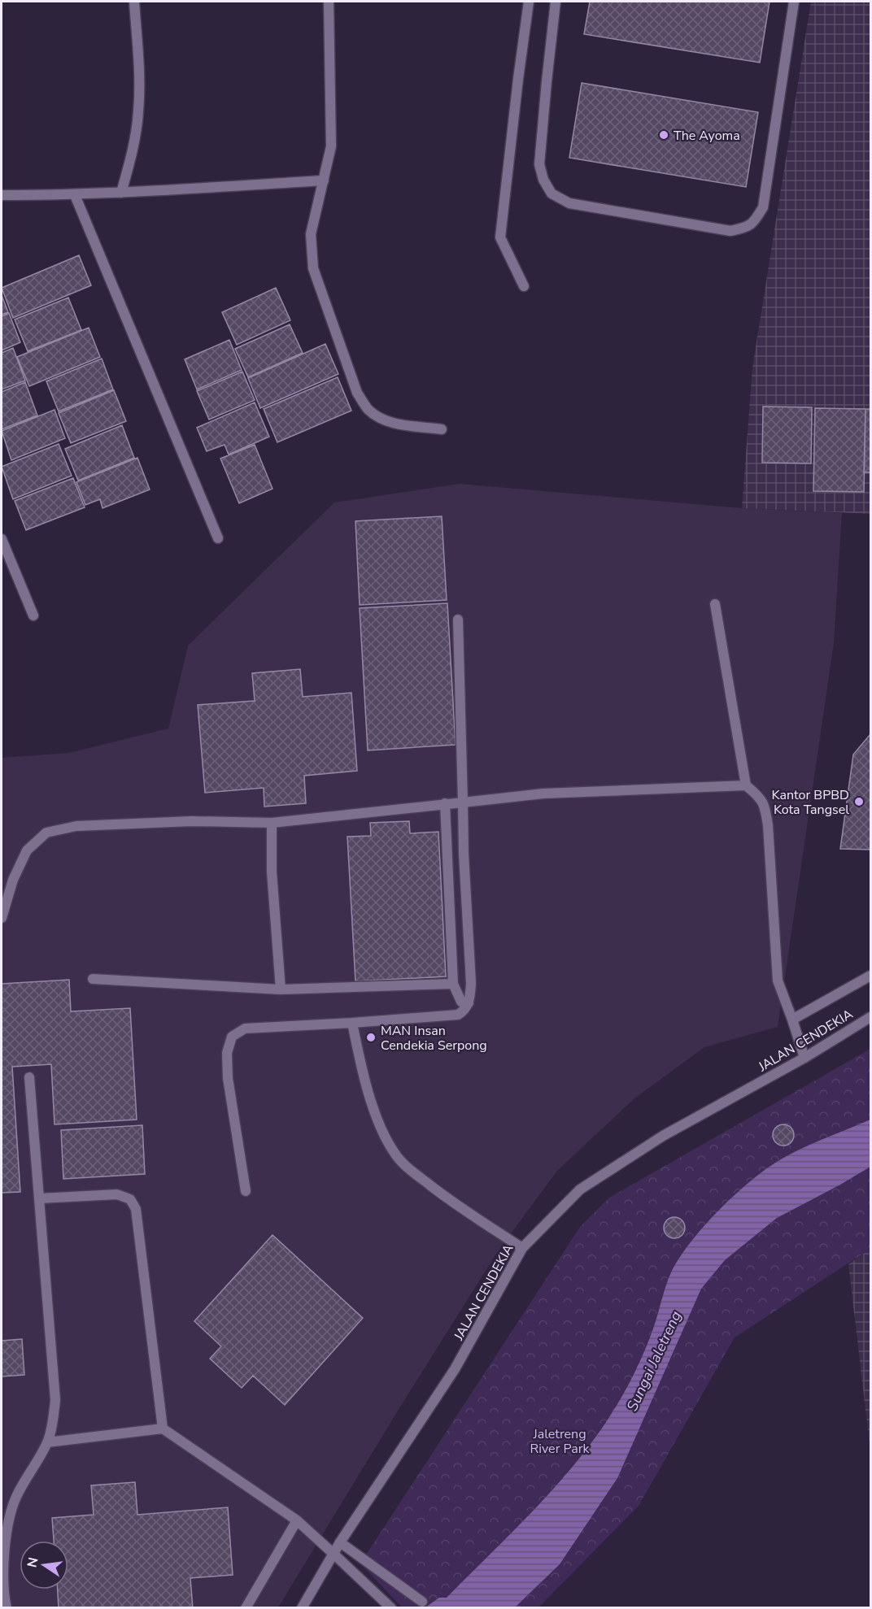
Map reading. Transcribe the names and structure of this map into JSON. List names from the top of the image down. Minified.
{"streets":{"street":["JALAN CENDEKIA"]},"water":["Sungai Jaletreng"],"parks":["Jaletreng River Park"],"places":["The Ayoma","Kantor BPBD Kota Tangsel","MAN Insan Cendekia Serpong"],"north":"left"}
